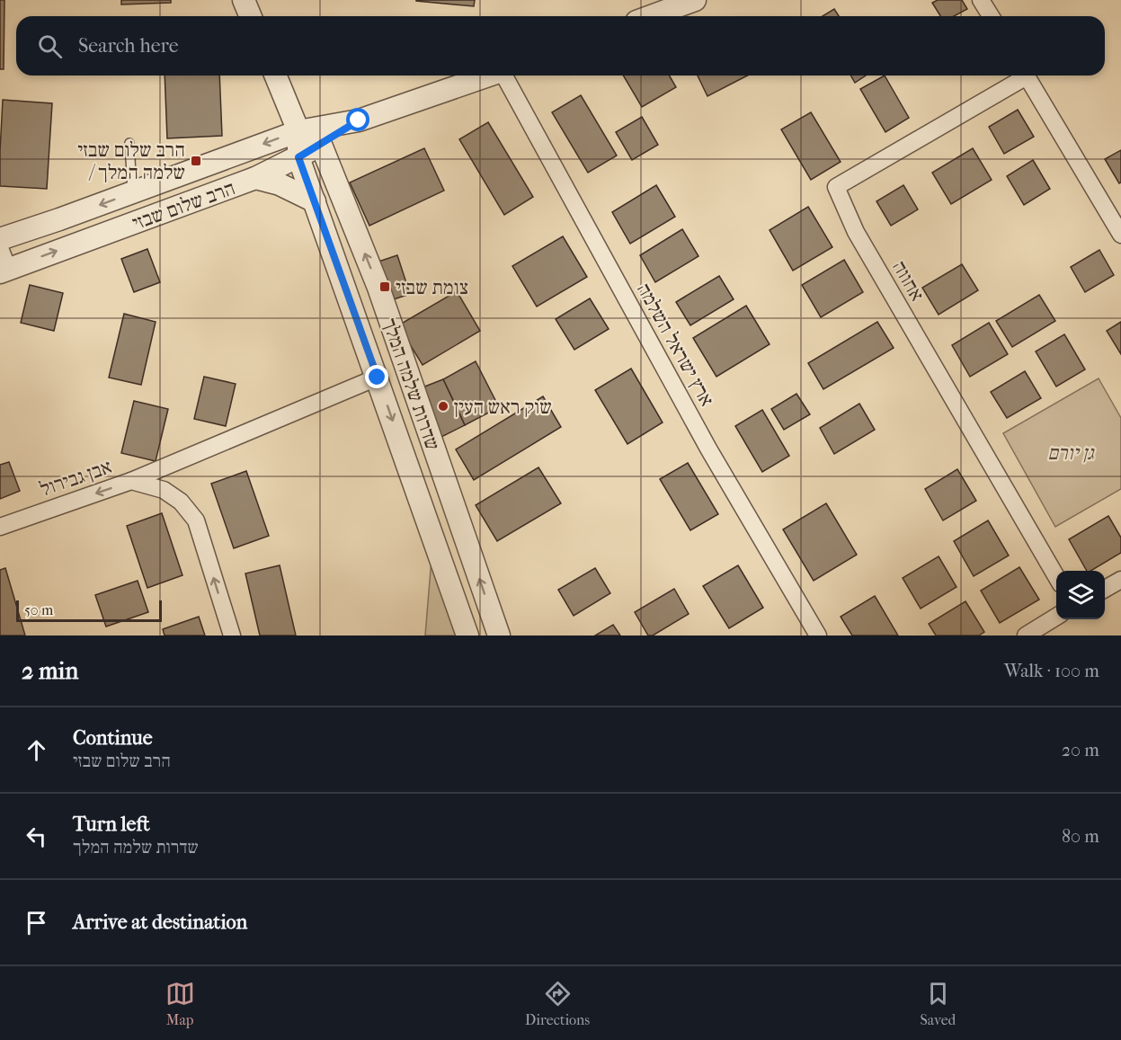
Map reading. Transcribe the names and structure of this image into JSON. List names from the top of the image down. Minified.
{"streets":{"street":["הרב שלום שבזי","אחווה","ארץ ישראל השלמה","שדרות שלמה המלך","אבן גבירול"]},"crossings":[["הרב שלום שבזי","שדרות שלמה המלך"]],"parks":["גן יורם"],"places":{"transit":["הרב שלום שבזי / שלמה המלך","צומת שבזי"],"other":["שוק ראש העין"]},"scale_bar":"50 m","page":{"search":"Search here","scale":"50 m","heading":["2 min","Walk · 100 m"],"list":[["Continue","הרב שלום שבזי","20 m"],["Turn left","שדרות שלמה המלך","80 m"],"Arrive at destination"],"nav":["Map","Directions","Saved"]}}
